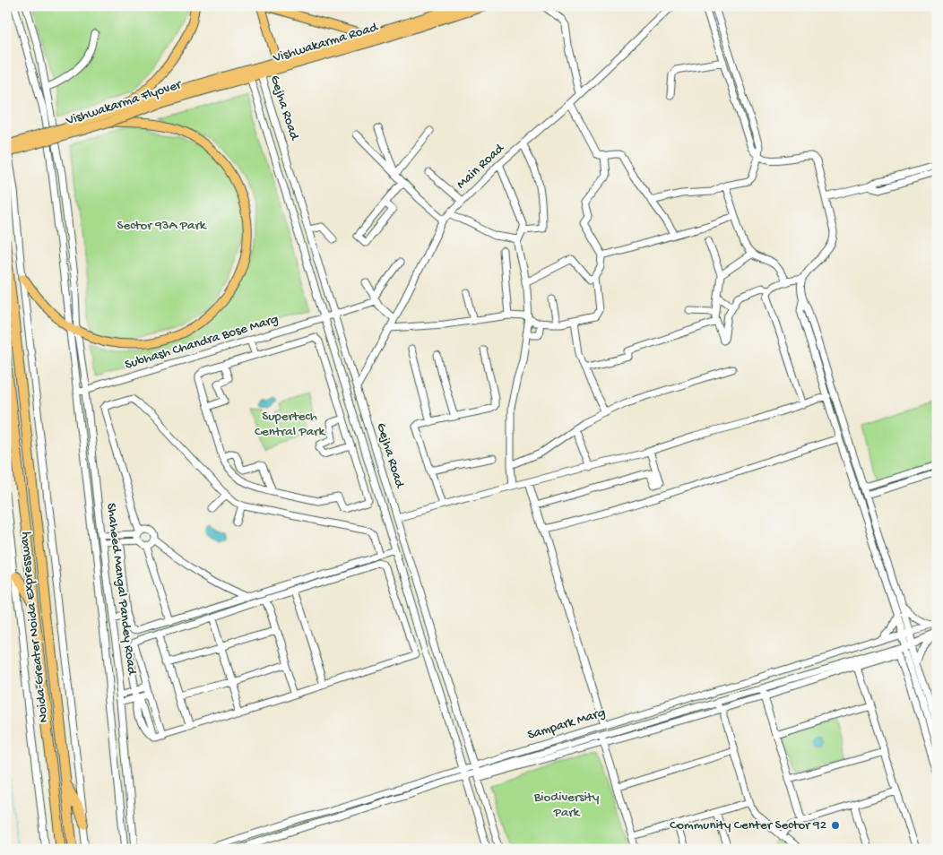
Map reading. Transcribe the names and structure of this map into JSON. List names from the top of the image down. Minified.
{"streets":{"highway":["Noida-Greater Noida Expressway"],"main road":["Vishwakarma Road","Vishwakarma Flyover"],"street":["Gejha Road","Main Road","Subhash Chandra Bose Marg","Shaheed Mangal Pandey Road","Sampark Marg"]},"crossings":[["Vishwakarma Road","Vishwakarma Flyover"],["Vishwakarma Road","Gejha Road"],["Vishwakarma Flyover","Gejha Road"],["Gejha Road","Main Road"],["Gejha Road","Subhash Chandra Bose Marg"],["Gejha Road","Sampark Marg"],["Subhash Chandra Bose Marg","Shaheed Mangal Pandey Road"]],"parks":["Sector 93A Park","Supertech Central Park","Biodiversity Park"],"places":["Community Center Sector 92"]}
